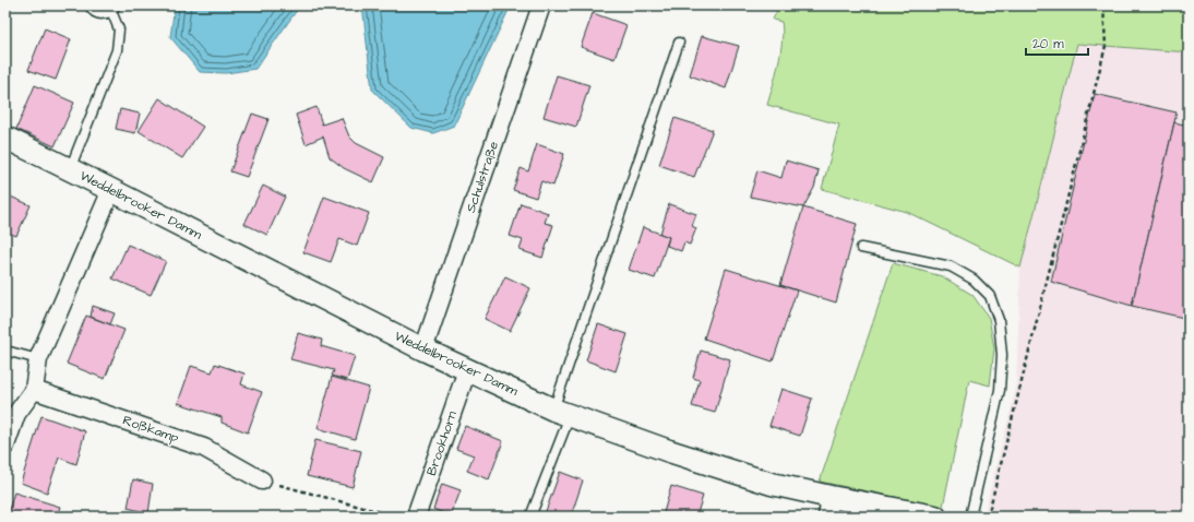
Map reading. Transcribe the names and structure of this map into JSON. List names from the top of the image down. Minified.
{"streets":{"street":["Schulstraße","Weddelbrooker Damm","Roßkamp","Brookhorn"]},"crossings":[["Schulstraße","Weddelbrooker Damm"],["Weddelbrooker Damm","Brookhorn"]],"scale_bar":"20 m"}
